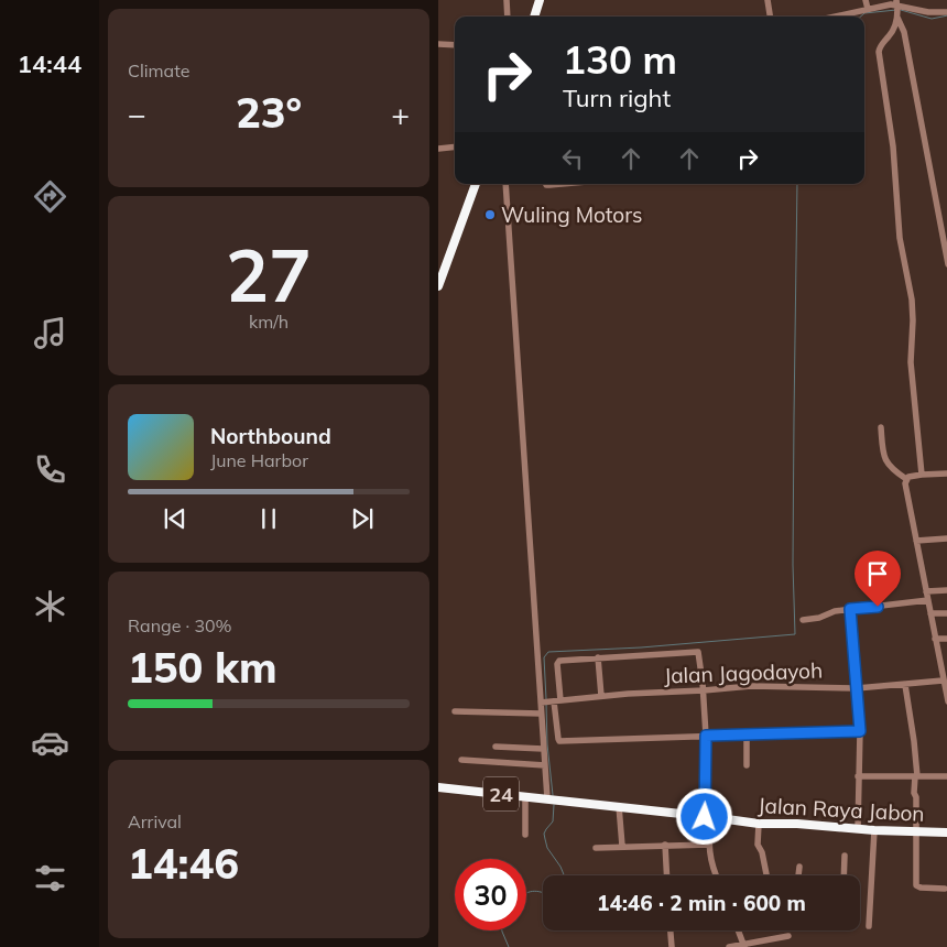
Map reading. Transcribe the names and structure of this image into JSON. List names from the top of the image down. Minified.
{"streets":{"highway":["24","Jalan Raya Jabon"],"street":["Jalan Jagodayoh"]},"places":["Wuling Motors"],"page":{"tabs":"14:44","tile":["Climate",["27","km/h"],["Range · 30%","150 km"],["Arrival","14:46"]],"turn":["130 m","Turn right"],"heat":["−","23°","+"],"song":["Northbound","June Harbor"],"limit":"30","trip":"14:46 · 2 min · 600 m"}}
